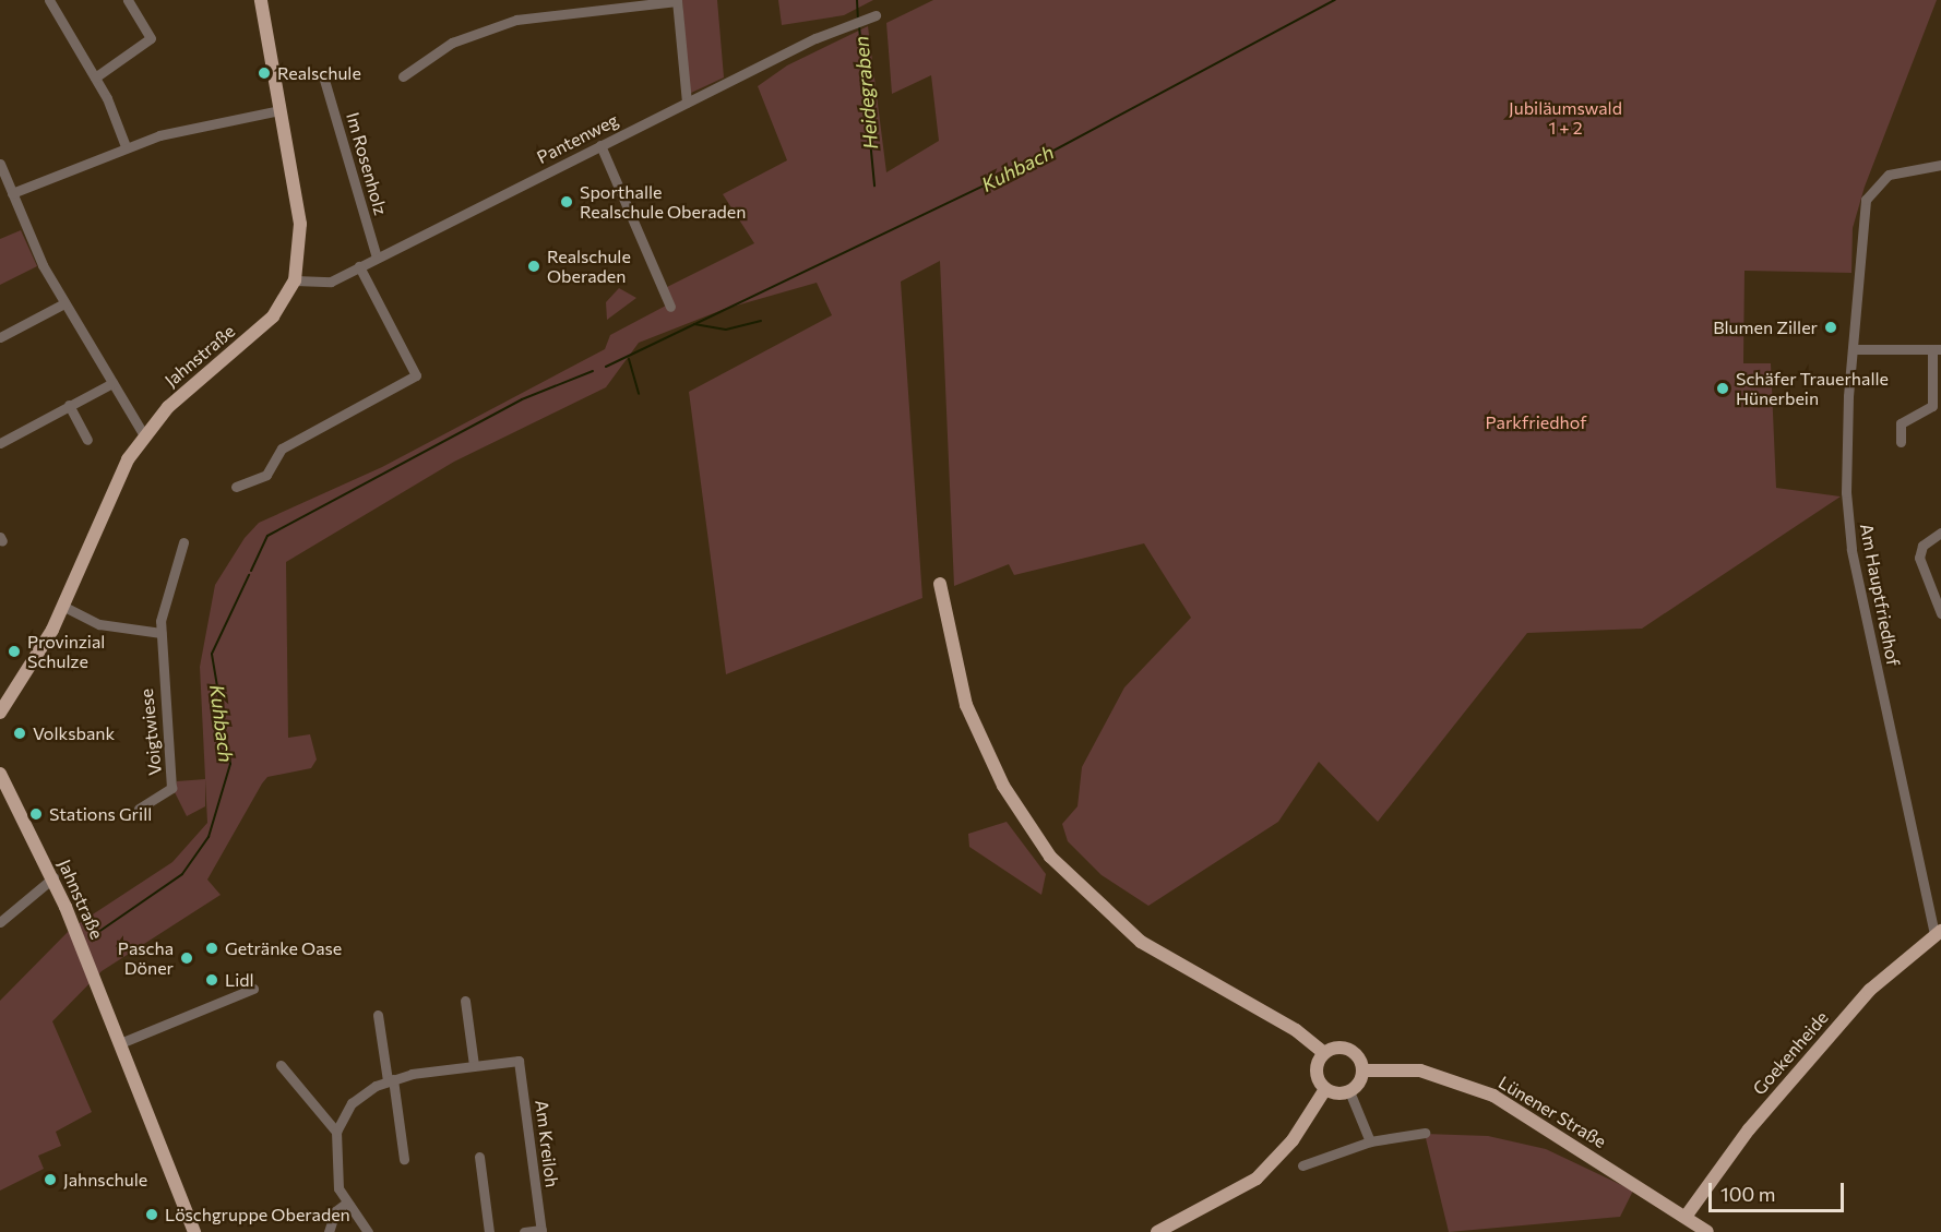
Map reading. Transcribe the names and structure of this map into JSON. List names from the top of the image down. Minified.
{"streets":{"main road":["Jahnstraße","Goekenheide","Lünener Straße"],"street":["Pantenweg","Im Rosenholz","Am Hauptfriedhof","Voigtwiese","Am Kreiloh"]},"crossings":[["Pantenweg","Im Rosenholz"],["Pantenweg","Jahnstraße"],["Am Hauptfriedhof","Goekenheide"],["Goekenheide","Lünener Straße"]],"water":["Heidegraben","Kuhbach"],"parks":["Jubiläumswald 1 + 2","Parkfriedhof"],"places":["Realschule","Sporthalle Realschule Oberaden","Realschule Oberaden","Blumen Ziller","Schäfer Trauerhalle Hünerbein","Provinzial Schulze","Volksbank","Stations Grill","Getränke Oase","Pascha Döner","Lidl","Jahnschule","Löschgruppe Oberaden"],"scale_bar":"100 m"}
